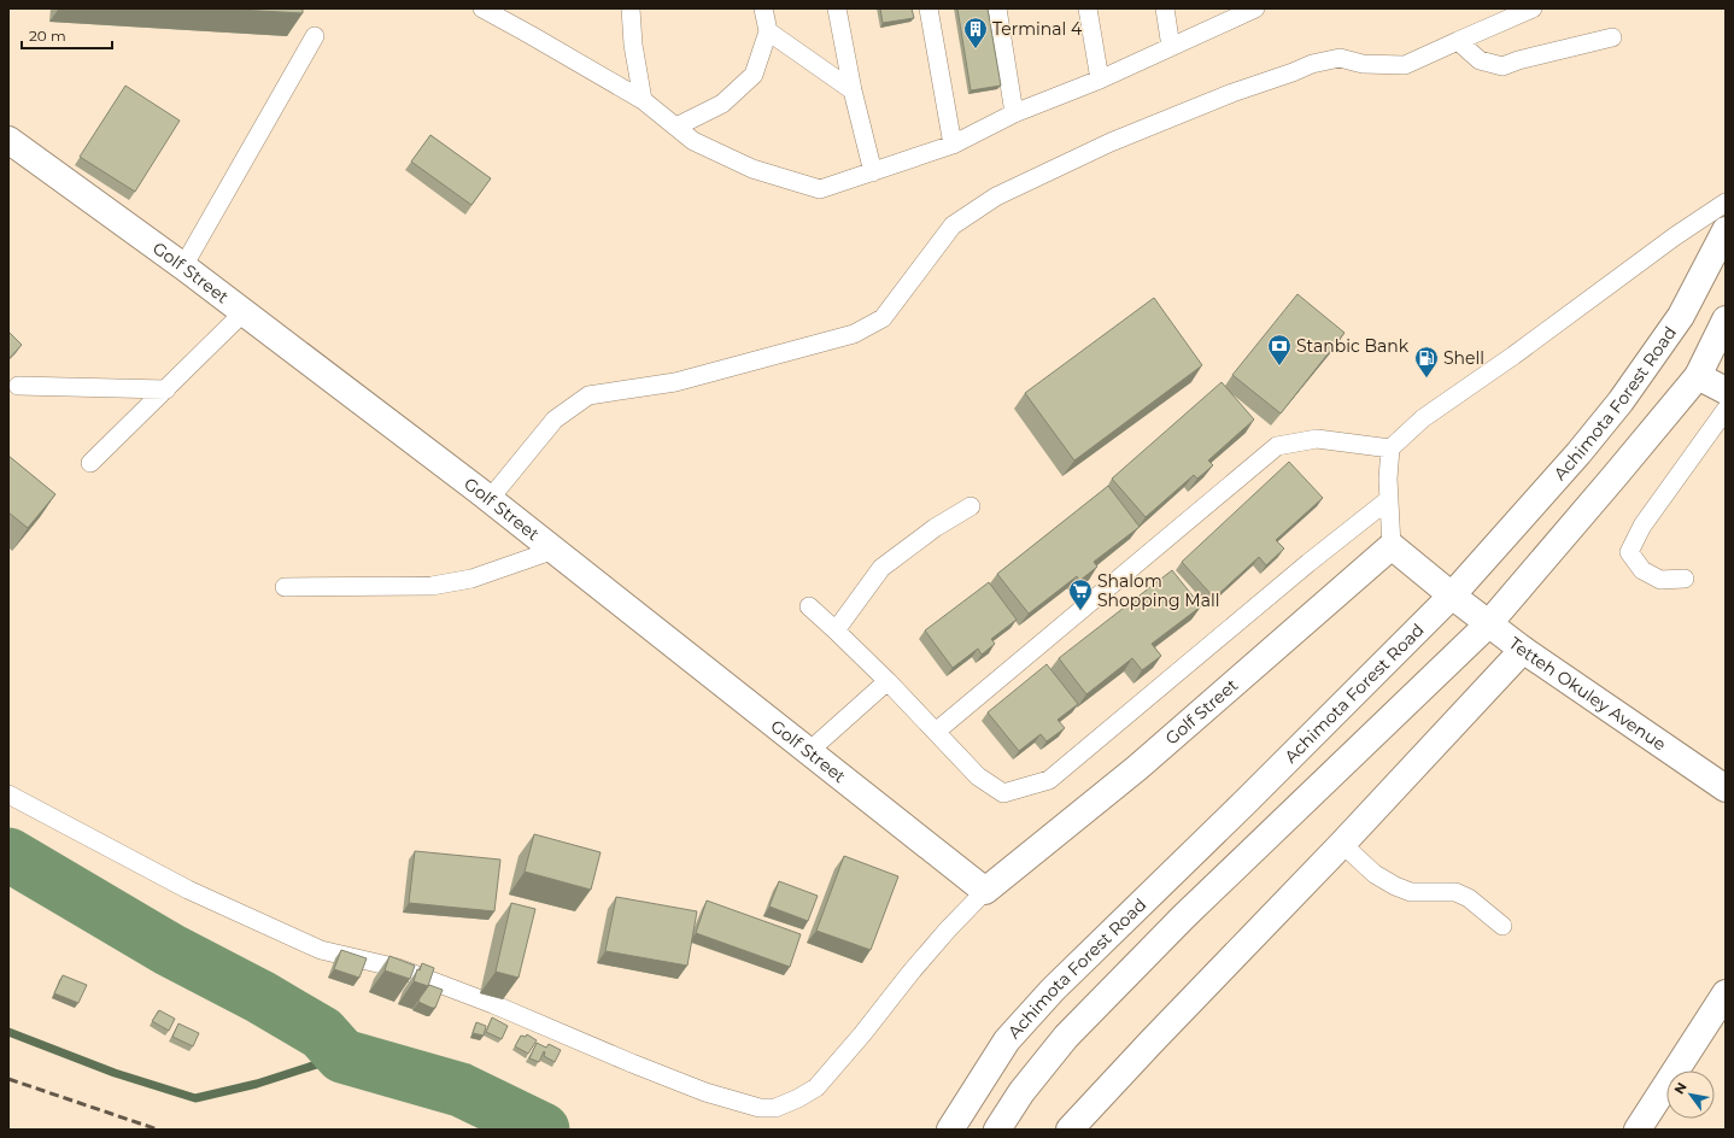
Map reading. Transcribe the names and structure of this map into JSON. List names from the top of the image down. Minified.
{"streets":{"street":["Golf Street","Achimota Forest Road","Tetteh Okuley Avenue"]},"crossings":[["Golf Street","Tetteh Okuley Avenue"],["Achimota Forest Road","Tetteh Okuley Avenue"]],"places":{"building":["Terminal 4"],"bank":["Stanbic Bank"],"fuel station":["Shell"],"supermarket":["Shalom Shopping Mall"]},"scale_bar":"20 m","north":"top left"}
